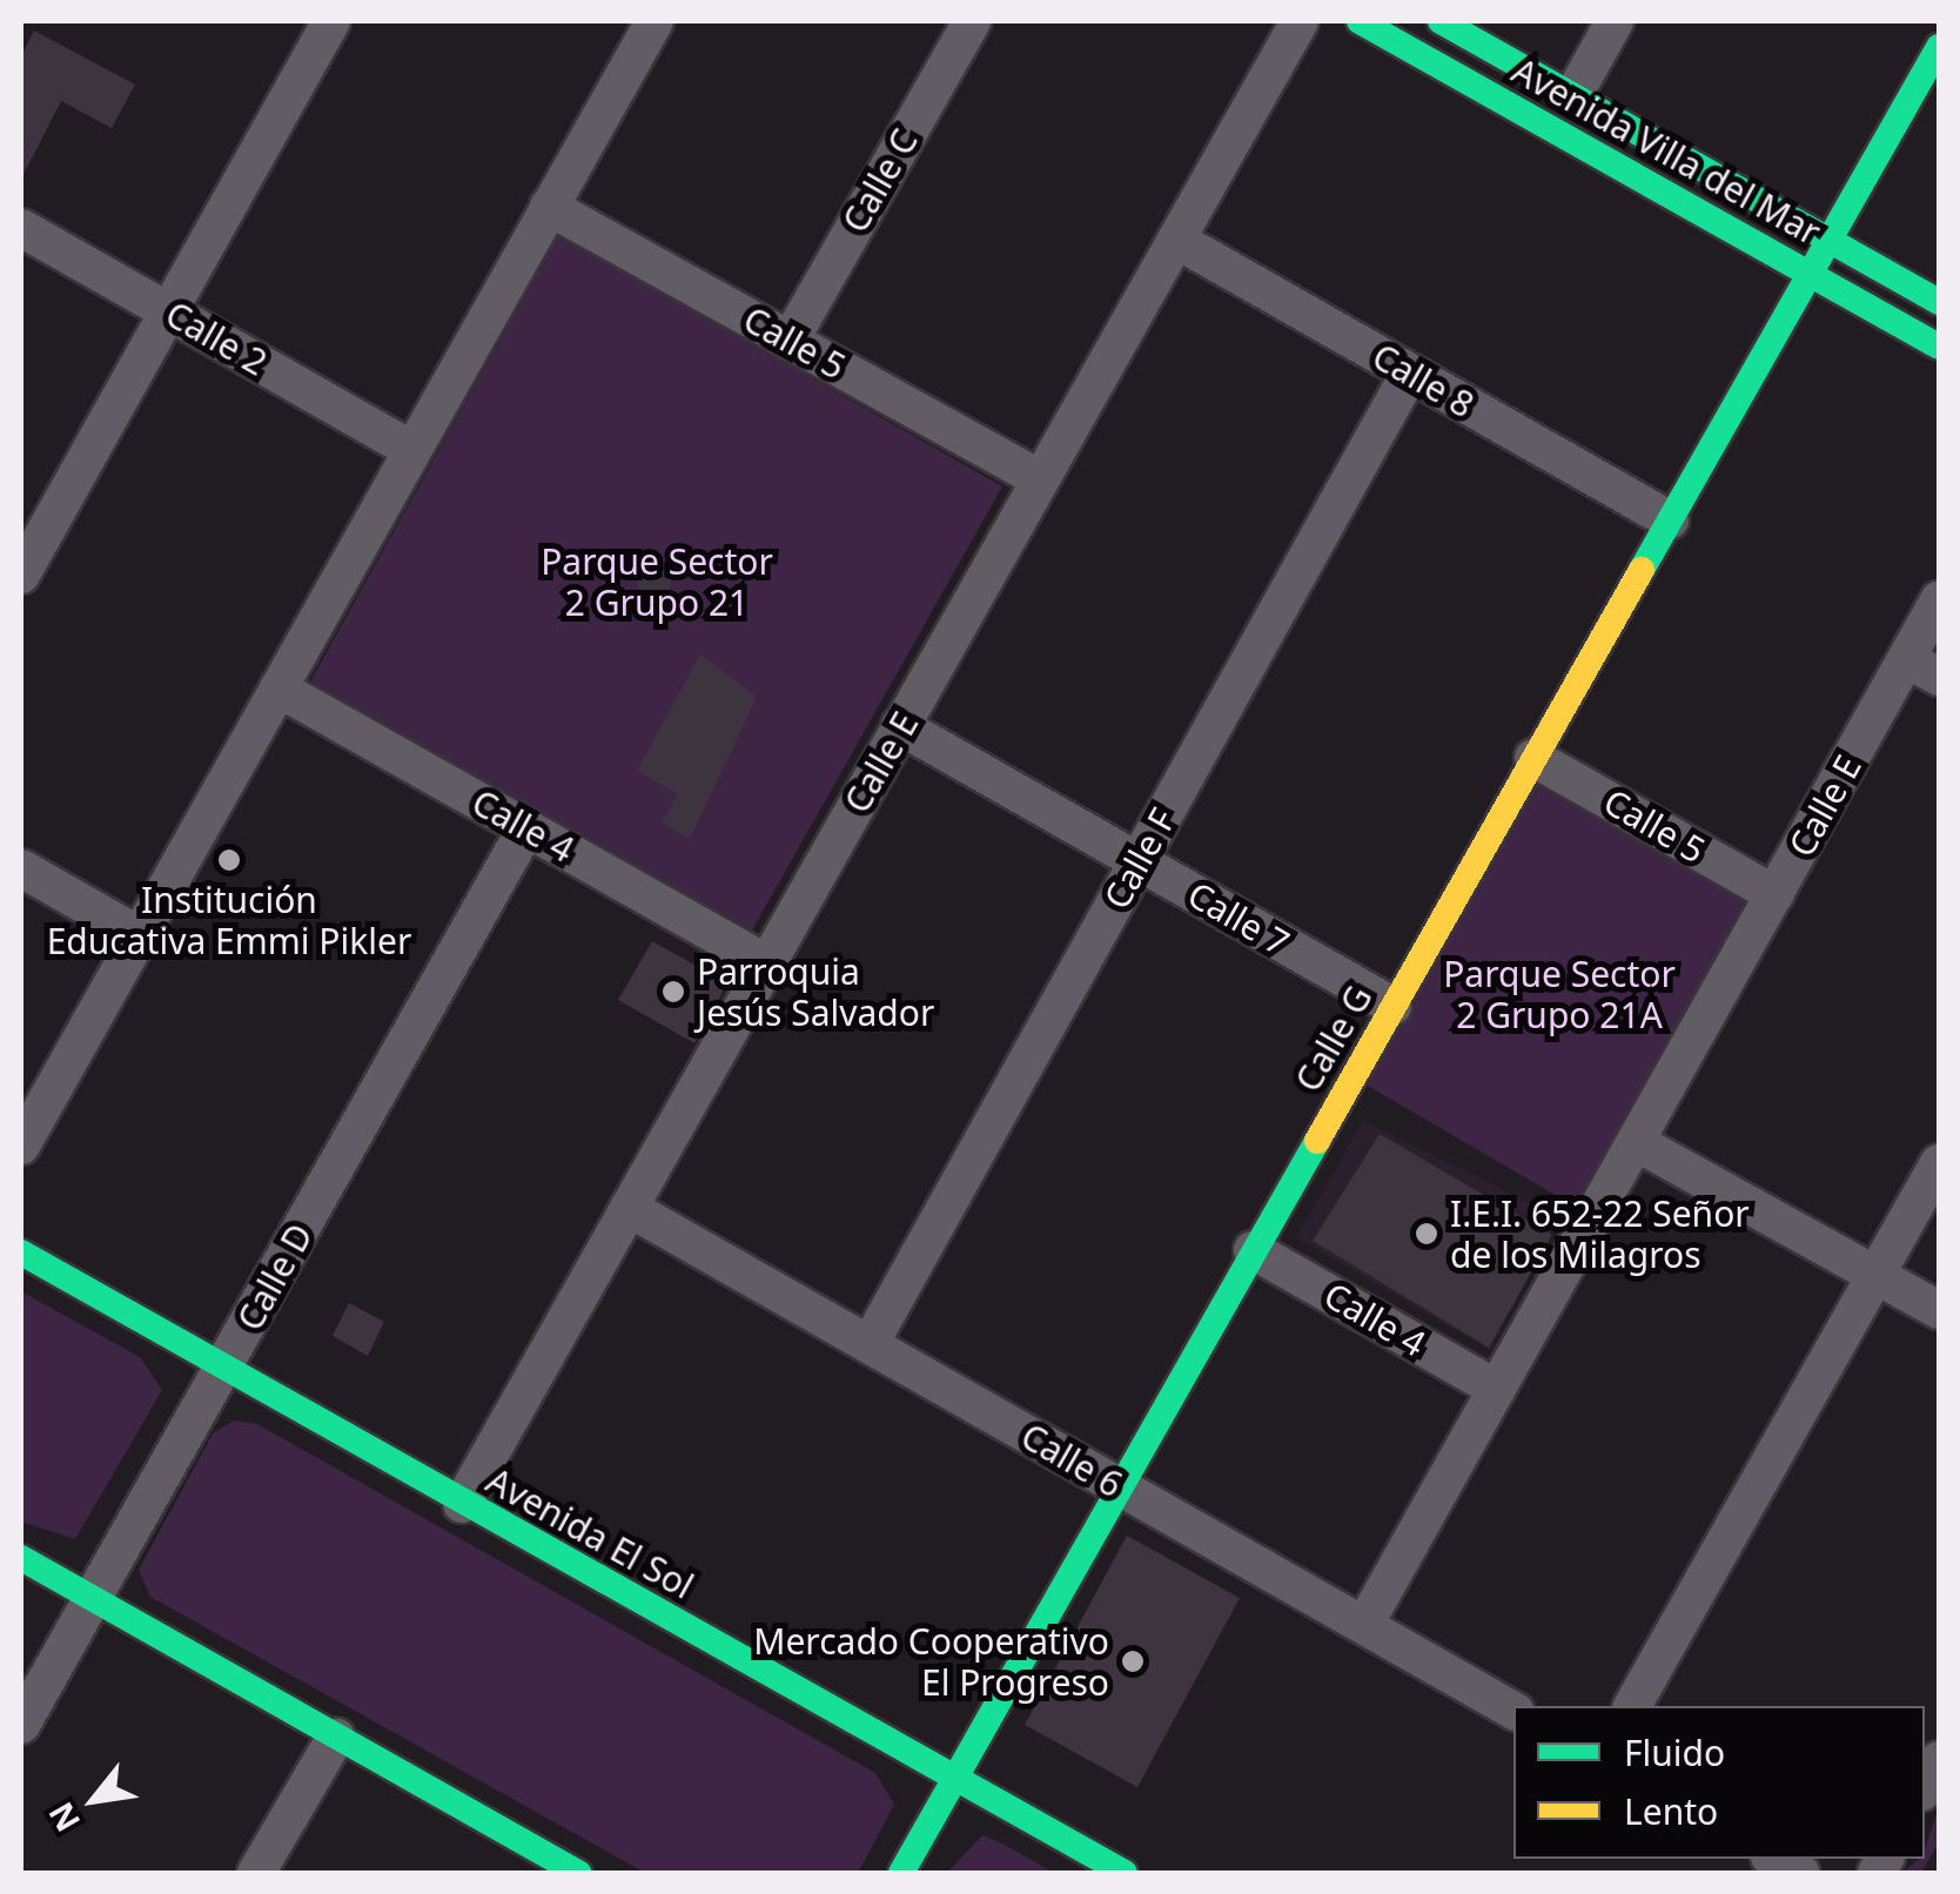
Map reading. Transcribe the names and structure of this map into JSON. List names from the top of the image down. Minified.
{"streets":{"street":["Avenida Villa del Mar","Calle C","Calle 2","Calle 5","Calle 8","Calle E","Calle 4","Calle F","Calle 7","Calle G","Calle D","Calle 6","Avenida El Sol"]},"crossings":[["Avenida Villa del Mar","Calle G"],["Calle C","Calle 5"],["Calle 5","Calle E"],["Calle 5","Calle G"],["Calle 8","Calle E"],["Calle 8","Calle F"],["Calle 8","Calle G"],["Calle E","Calle 4"],["Calle E","Calle 7"],["Calle E","Calle 6"],["Calle E","Avenida El Sol"],["Calle 4","Calle G"],["Calle 4","Calle D"],["Calle F","Calle 7"],["Calle F","Calle 6"],["Calle 7","Calle G"],["Calle G","Calle 6"],["Calle G","Avenida El Sol"],["Calle D","Avenida El Sol"]],"parks":["Parque Sector 2 Grupo 21","Parque Sector 2 Grupo 21A"],"places":["Institución Educativa Emmi Pikler","Parroquia Jesús Salvador","I.E.I. 652-22 Señor de los Milagros","Mercado Cooperativo El Progreso"],"legend":["Fluido","Lento"],"north":"bottom left"}
